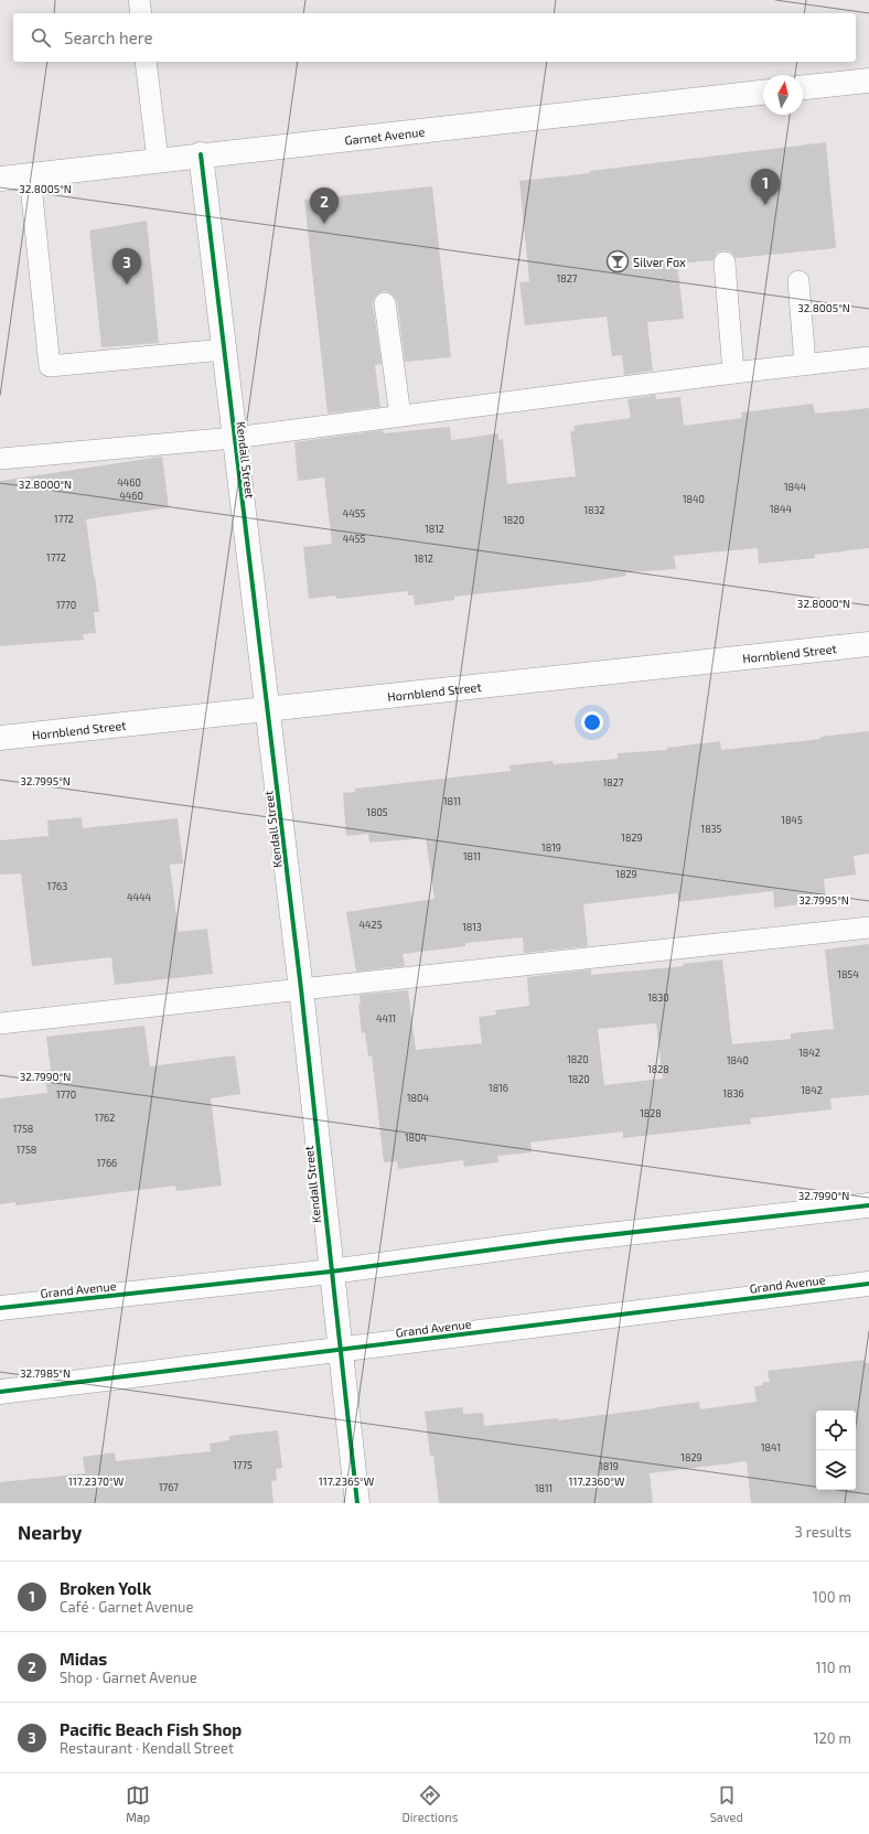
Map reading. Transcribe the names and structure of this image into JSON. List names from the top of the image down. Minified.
{"streets":{"main road":["Garnet Avenue","Kendall Street","Hornblend Street","Grand Avenue"]},"crossings":[["Garnet Avenue","Kendall Street"],["Kendall Street","Hornblend Street"],["Kendall Street","Grand Avenue"]],"places":{"bar":["Silver Fox"]},"house_numbers":["1827","4460","1844","4460","1840","1844","1832","4455","1772","1820","1812","4455","1772","1812","1770","1827","1811","1805","1845","1835","1829","1819","1811","1829","1763","4444","4425","1813","1854","1830","4411","1842","1820","1840","1828","1820","1816","1842","1836","1770","1804","1828","1762","1758","1804","1758","1766","1841","1829","1775","1819","1767","1811"],"north":"top","page":{"search":"Search here","pins":["1","2","3"],"heading":["Nearby","3 results"],"list":[{"mark":"1","name":"Broken Yolk","note":"Café · Garnet Avenue","value":"100 m"},{"mark":"2","name":"Midas","note":"Shop · Garnet Avenue","value":"110 m"},{"mark":"3","name":"Pacific Beach Fish Shop","note":"Restaurant · Kendall Street","value":"120 m"}],"nav":["Map","Directions","Saved"]},"coordinates":["32.8005°N","32.8000°N","32.7995°N","32.7990°N","32.7985°N","117.2370°W","117.2365°W","117.2360°W"]}
